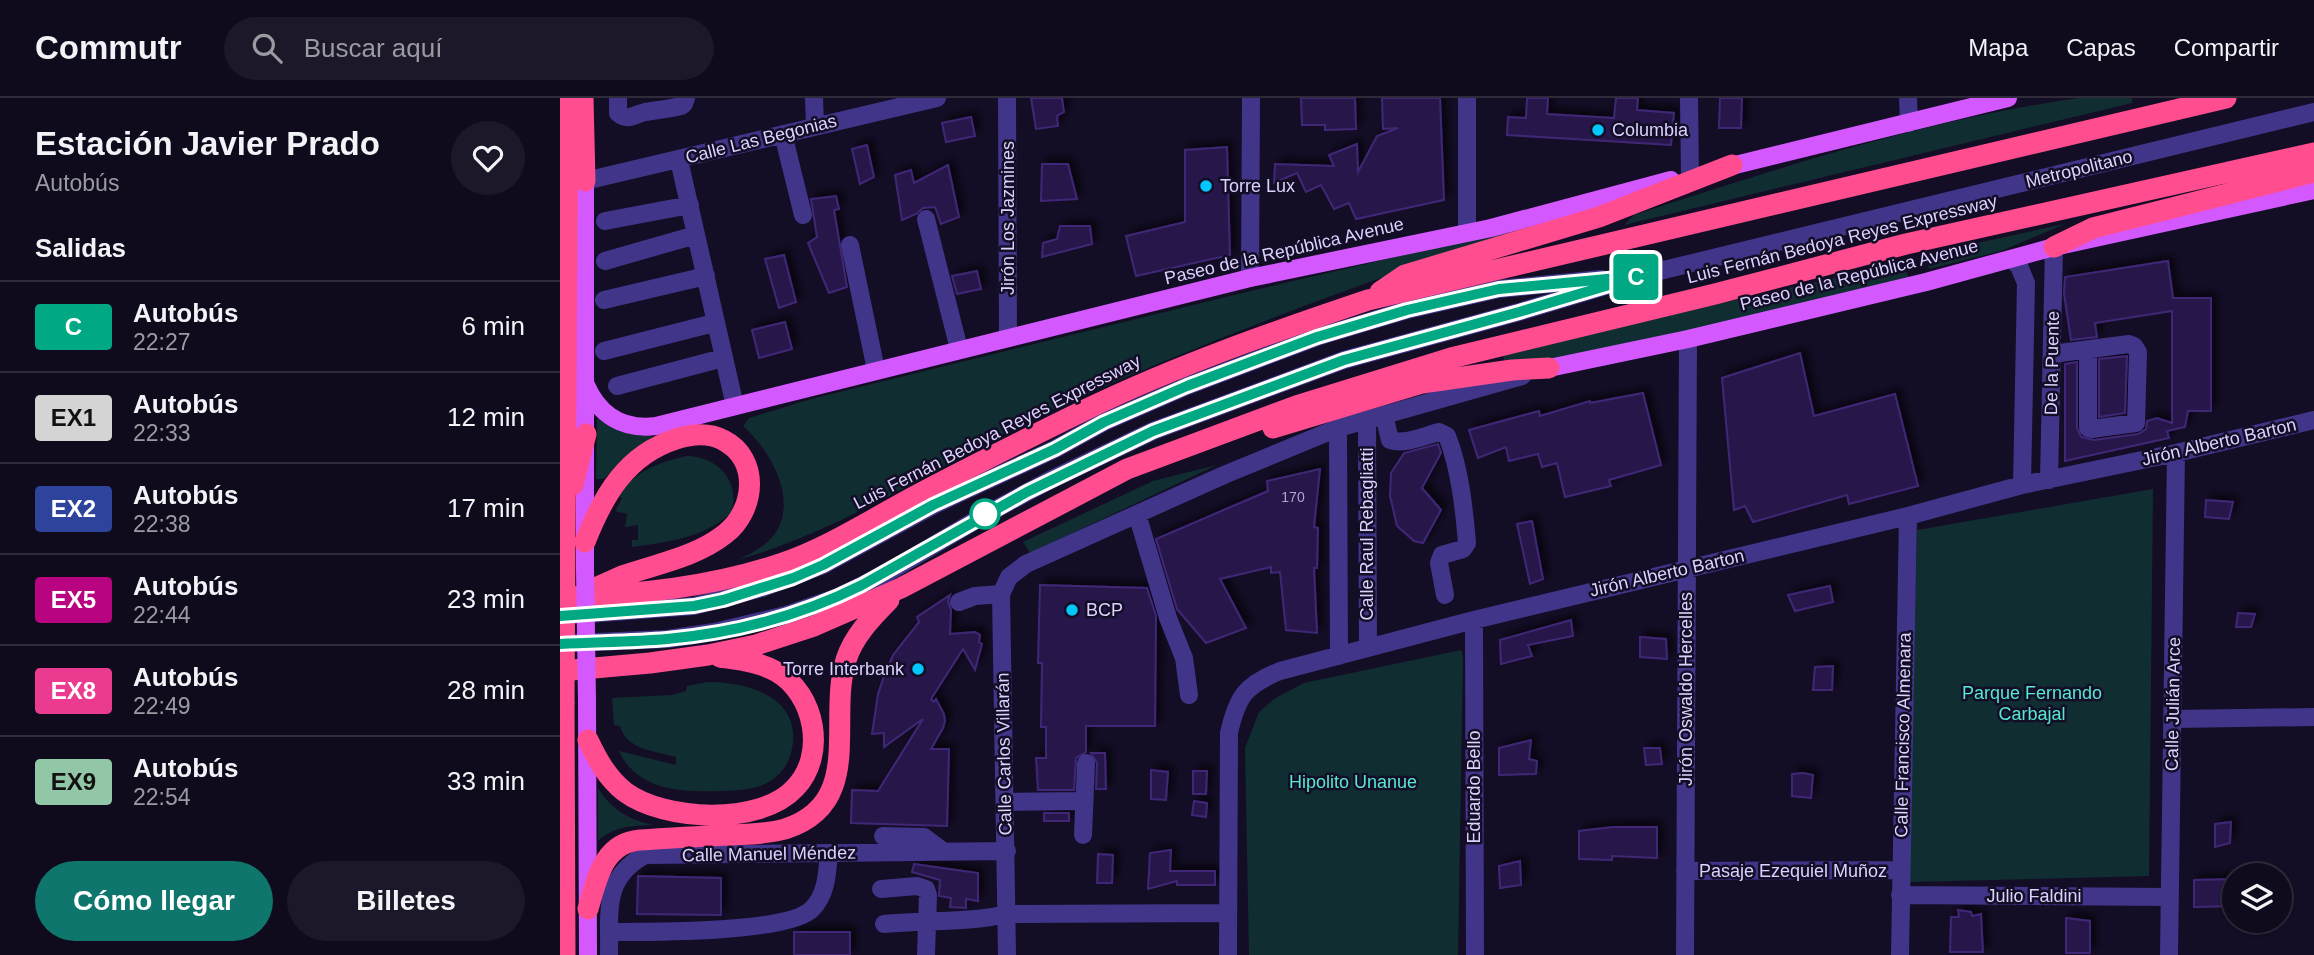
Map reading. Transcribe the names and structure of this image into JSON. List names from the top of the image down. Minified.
{"streets":{"highway":["Luis Fernán Bedoya Reyes Expressway"],"main road":["Paseo de la República Avenue"],"street":["Calle Las Begonias","Metropolitano","Jirón Los Jazmines","De la Puente","Jirón Alberto Barton","Calle Raul Rebagliatti","Jirón Oswaldo Hercelles","Calle Julián Arce","Calle Francisco Almenara","Calle Carlos Villarán","Eduardo Bello","Calle Manuel Méndez","Pasaje Ezequiel Muñoz","Julio Faldini"]},"crossings":[["Jirón Los Jazmines","Paseo de la República Avenue"],["Paseo de la República Avenue","De la Puente"],["Paseo de la República Avenue","Calle Raul Rebagliatti"],["Paseo de la República Avenue","Jirón Oswaldo Hercelles"],["Paseo de la República Avenue","Calle Carlos Villarán"],["De la Puente","Jirón Alberto Barton"],["Jirón Alberto Barton","Calle Raul Rebagliatti"],["Jirón Alberto Barton","Jirón Oswaldo Hercelles"],["Jirón Alberto Barton","Calle Julián Arce"],["Jirón Alberto Barton","Calle Francisco Almenara"],["Jirón Alberto Barton","Eduardo Bello"],["Jirón Oswaldo Hercelles","Pasaje Ezequiel Muñoz"],["Calle Julián Arce","Julio Faldini"],["Calle Francisco Almenara","Pasaje Ezequiel Muñoz"],["Calle Francisco Almenara","Julio Faldini"],["Calle Carlos Villarán","Calle Manuel Méndez"]],"parks":["Parque Fernando Carbajal","Hipolito Unanue"],"places":["Columbia","Torre Lux","BCP","Torre Interbank"],"lines":["bus line C"],"house_numbers":["170"],"page":{"header":"Commutr","search":"Buscar aquí","nav":["Mapa","Capas","Compartir"],"heading":[["Estación Javier Prado","Autobús"],"Salidas"],"on_map":"C","list":[{"mark":"C","name":"Autobús","note":"22:27","value":"6 min"},{"mark":"EX1","name":"Autobús","note":"22:33","value":"12 min"},{"mark":"EX2","name":"Autobús","note":"22:38","value":"17 min"},{"mark":"EX5","name":"Autobús","note":"22:44","value":"23 min"},{"mark":"EX8","name":"Autobús","note":"22:49","value":"28 min"},{"mark":"EX9","name":"Autobús","note":"22:54","value":"33 min"}],"buttons":["Cómo llegar","Billetes"]}}
